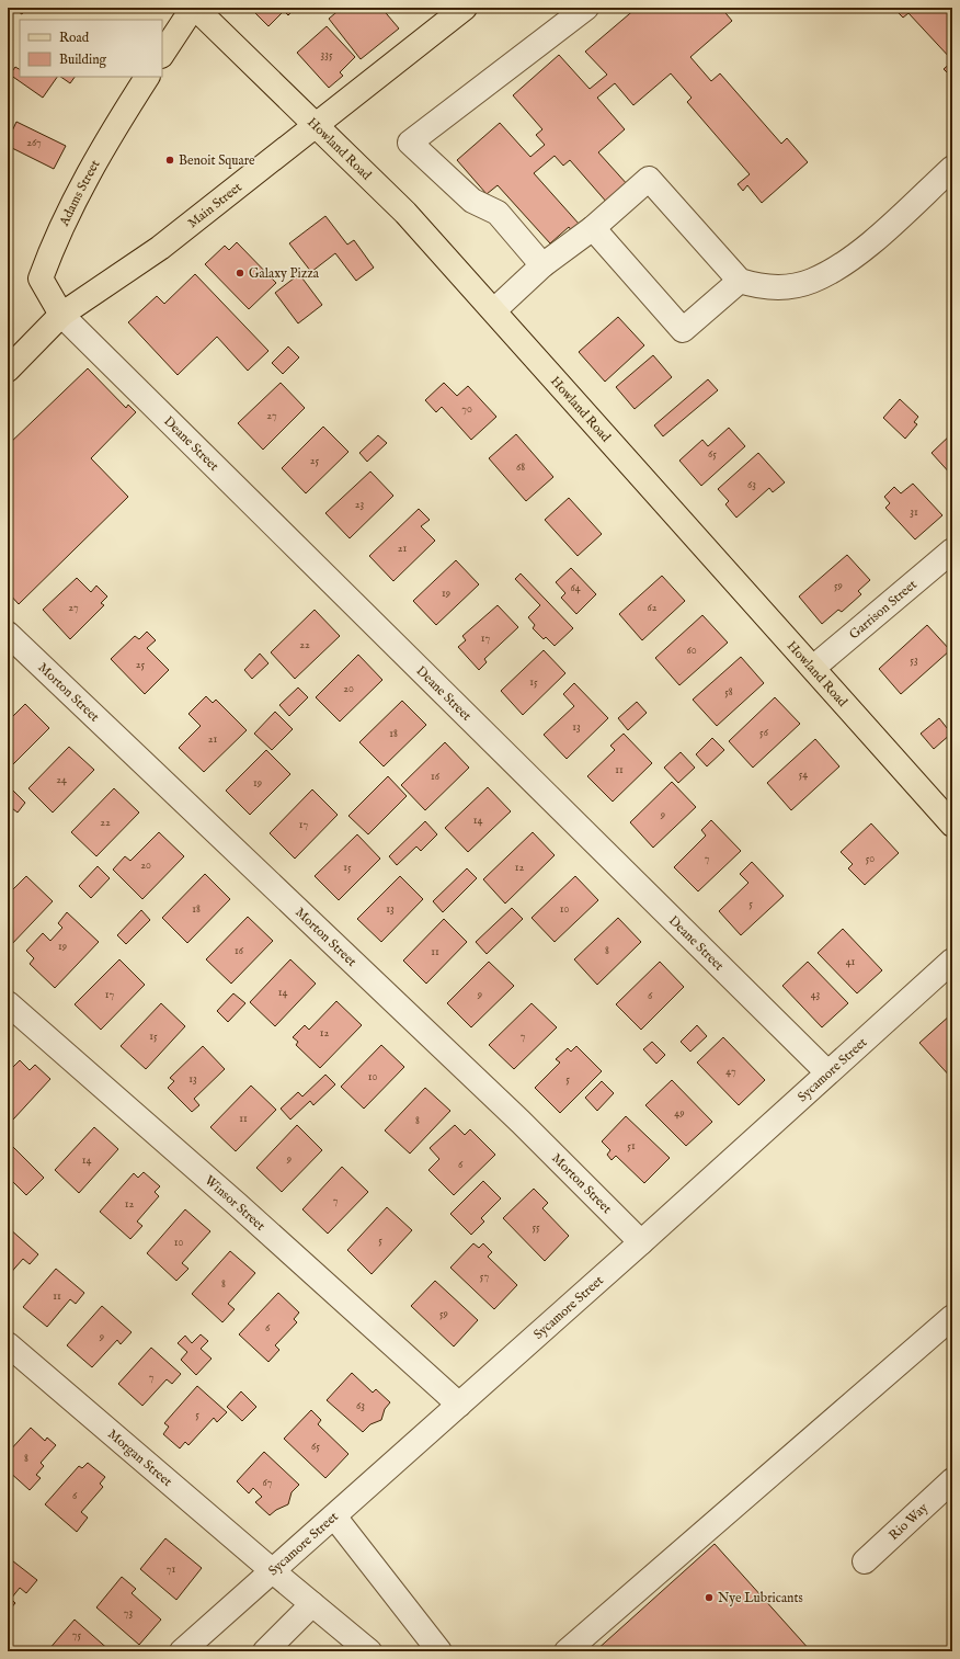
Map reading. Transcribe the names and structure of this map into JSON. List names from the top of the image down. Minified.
{"streets":{"main road":["Howland Road","Adams Street","Main Street"],"street":["Deane Street","Garrison Street","Morton Street","Sycamore Street","Winsor Street","Morgan Street","Rio Way"]},"crossings":[["Howland Road","Main Street"],["Howland Road","Garrison Street"],["Adams Street","Main Street"],["Adams Street","Deane Street"],["Main Street","Deane Street"],["Deane Street","Sycamore Street"],["Morton Street","Sycamore Street"],["Sycamore Street","Winsor Street"],["Sycamore Street","Morgan Street"]],"places":["Benoit Square","Galaxy Pizza","Nye Lubricants"],"house_numbers":["335","267","70","27","65","25","68","63","23","31","21","59","64","19","27","62","17","22","60","53","25","15","20","58","13","56","18","21","11","54","16","24","19","9","14","22","17","7","50","20","15","12","5","18","13","10","19","16","8","11","41","14","17","9","43","6","12","15","7","47","10","13","5","49","11","8","51","9","14","6","7","12","55","5","10","57","8","11","59","6","9","7","63","5","65","8","67","6","71","73","75"],"legend":["Road","Building"]}
